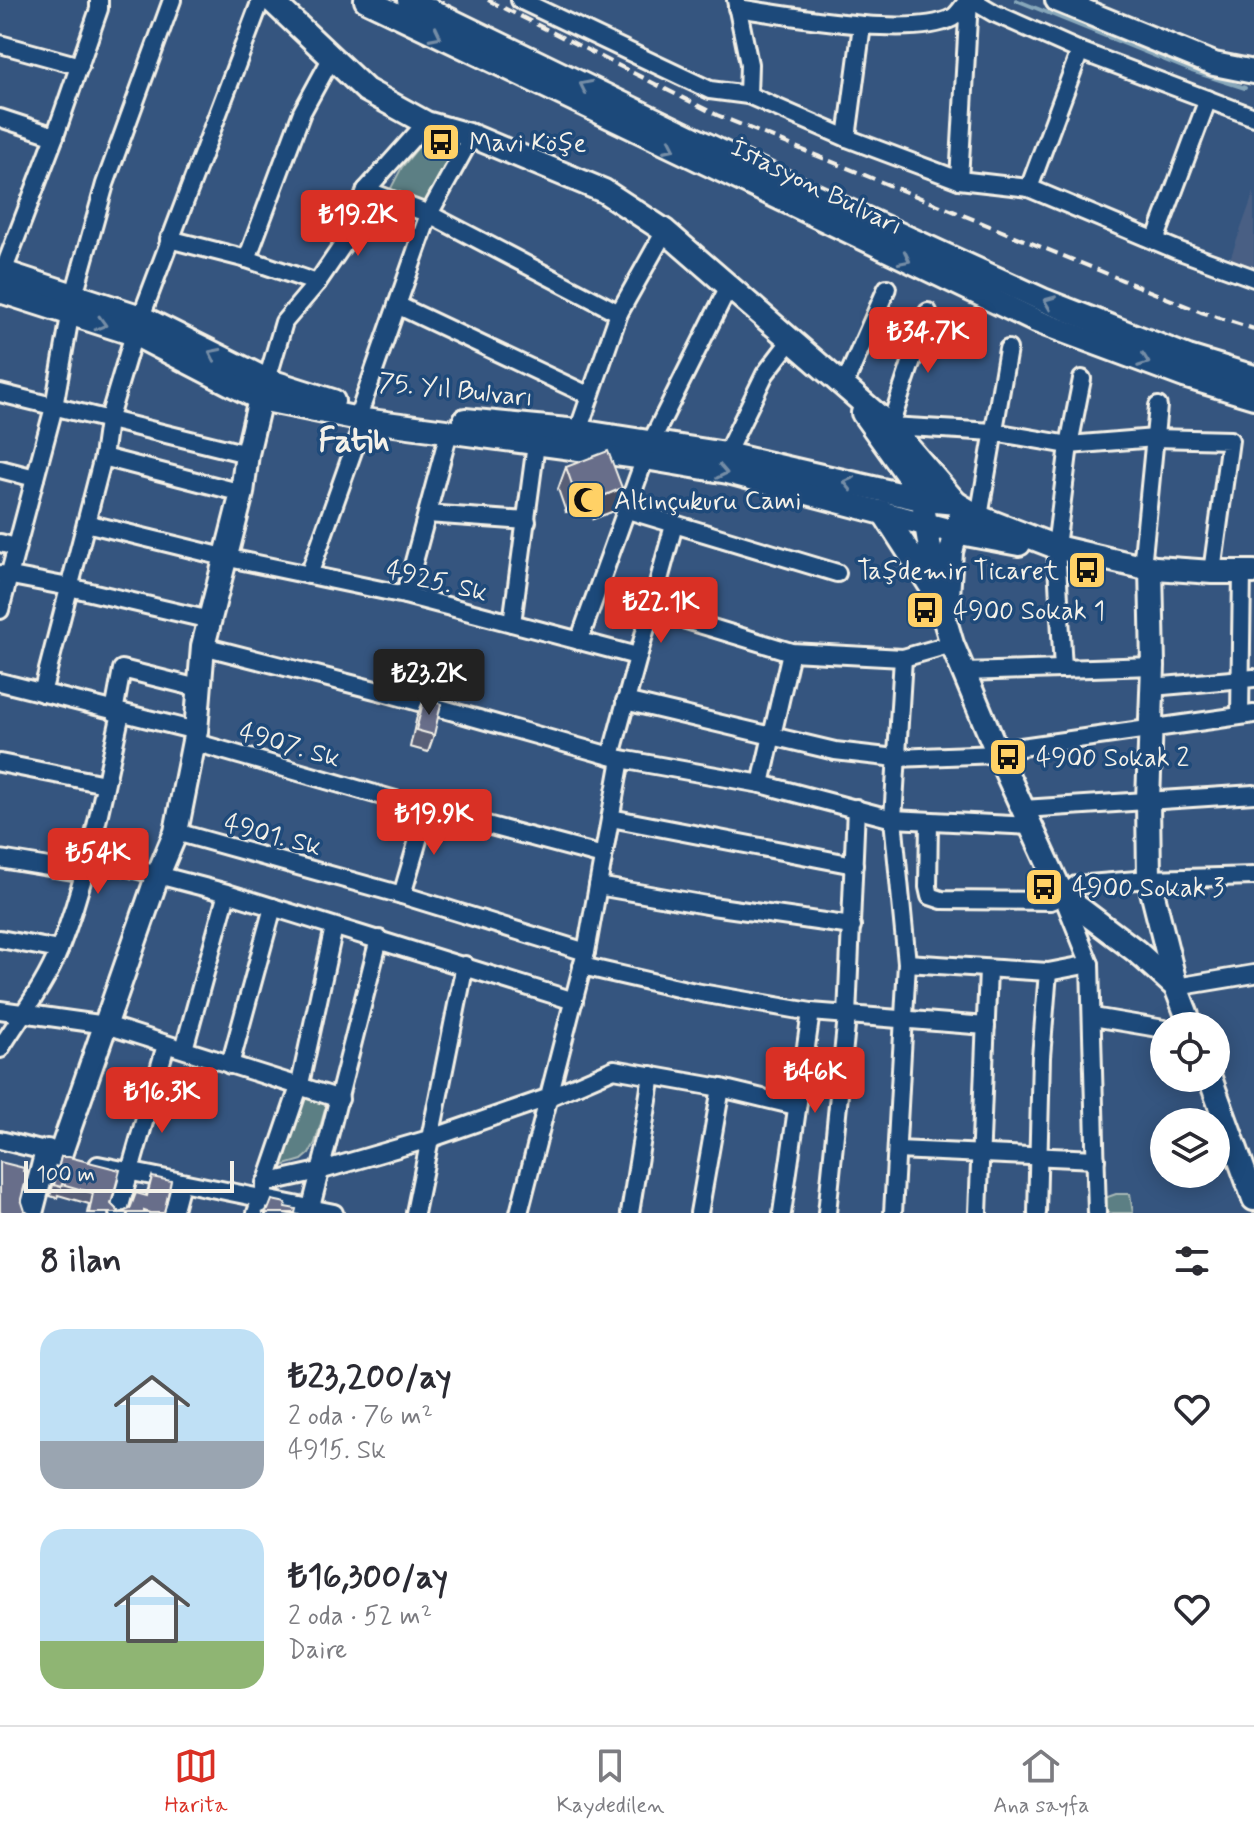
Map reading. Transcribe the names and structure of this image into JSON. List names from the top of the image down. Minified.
{"streets":{"street":["İstasyon Bulvarı","75. Yıl Bulvarı","4925. Sk","4907. Sk","4901. Sk"]},"districts":["Fatih"],"places":{"bus stop":["Mavi Köşe","Taşdemir Ticaret","4900 Sokak 1","4900 Sokak 2","4900 Sokak 3"],"mosque":["Altınçukuru Cami"]},"scale_bar":"100 m","page":{"price":["₺19.2K","₺34.7K","₺22.1K","₺23.2K","₺19.9K","₺54K","₺46K","₺16.3K"],"scale":"100 m","heading":"8 ilan","list":[{"name":"₺23,200/ay","note":"2 oda · 76 m² · 4915. Sk"},{"name":"₺16,300/ay","note":"2 oda · 52 m² · Daire"}],"tabs":["Harita","Kaydedilen","Ana sayfa"]}}
